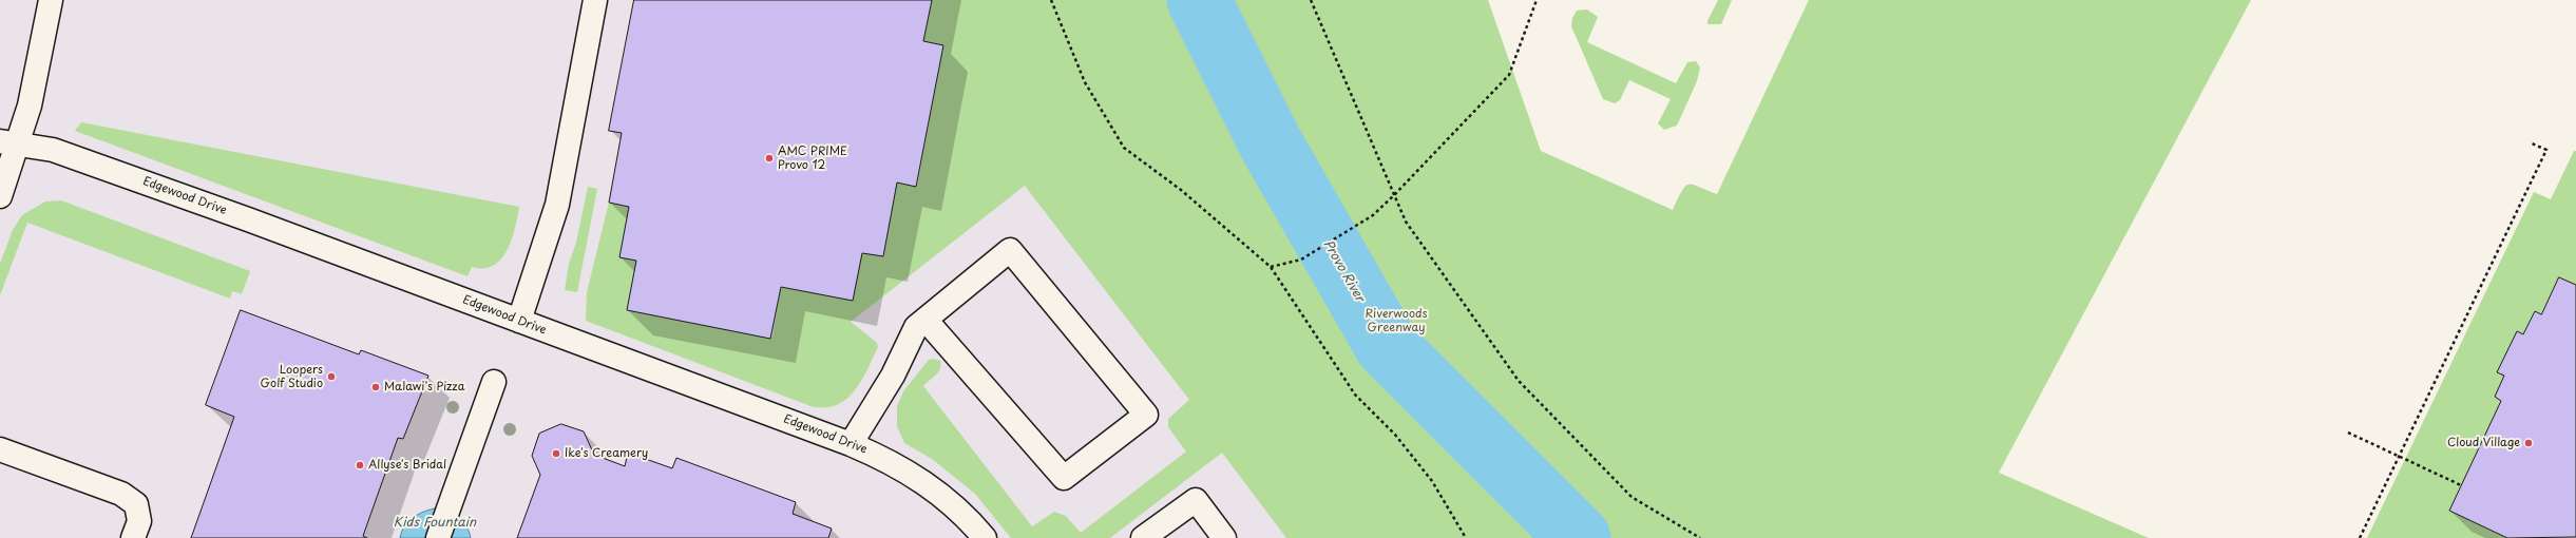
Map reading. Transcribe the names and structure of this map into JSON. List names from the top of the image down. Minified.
{"streets":{"street":["Edgewood Drive"]},"water":["Provo River","Kids Fountain"],"parks":["Riverwoods Greenway"],"places":["AMC PRIME Provo 12","Loopers Golf Studio","Malawi's Pizza","Cloud Village","Ike's Creamery","Allyse's Bridal"]}
